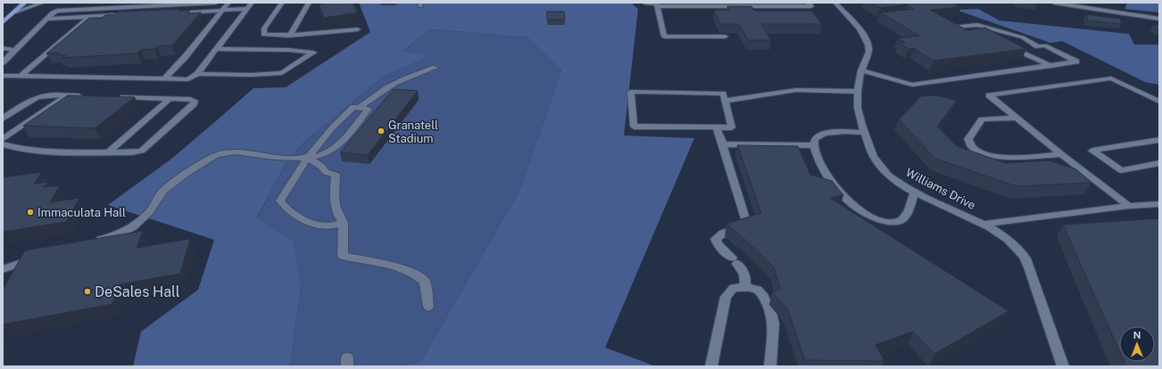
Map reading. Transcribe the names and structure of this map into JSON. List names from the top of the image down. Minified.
{"streets":{"street":["Williams Drive"]},"places":["Granatell Stadium","Immaculata Hall","DeSales Hall"],"north":"top"}
